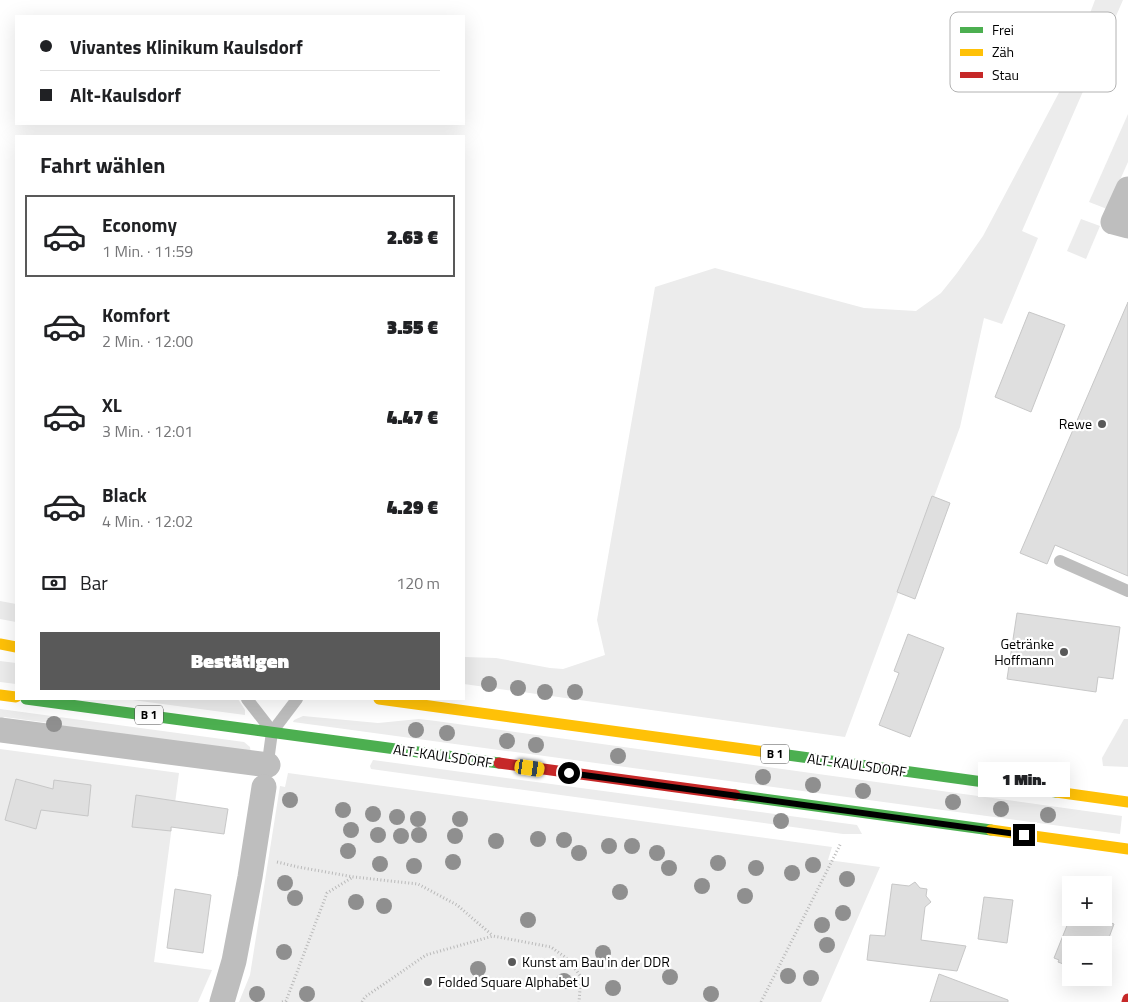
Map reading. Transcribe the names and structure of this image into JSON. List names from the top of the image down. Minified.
{"streets":{"main road":["B 1","ALT-KAULSDORF"]},"places":["Rewe","Getränke Hoffmann","Kunst am Bau in der DDR","Folded Square Alphabet U"],"legend":["Frei","Zäh","Stau"],"page":{"banner":["Vivantes Klinikum Kaulsdorf","Alt-Kaulsdorf"],"heading":"Fahrt wählen","list":[{"name":"Economy","note":"1 Min. · 11:59","value":"2.63 €"},{"name":"Komfort","note":"2 Min. · 12:00","value":"3.55 €"},{"name":"XL","note":"3 Min. · 12:01","value":"4.47 €"},{"name":"Black","note":"4 Min. · 12:02","value":"4.29 €"}],"pay":["Bar","120 m"],"buttons":"Bestätigen","bubble":"1 Min.","map_buttons":["+","−"]}}
